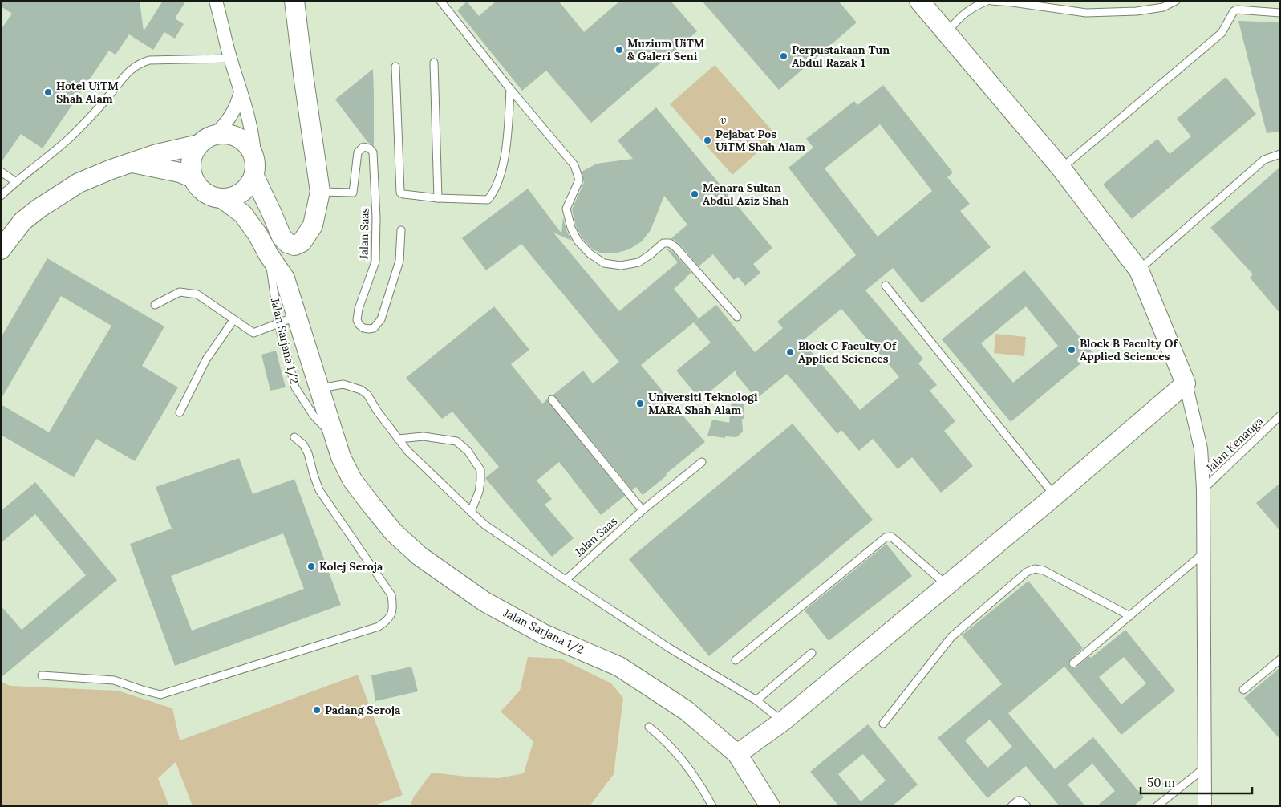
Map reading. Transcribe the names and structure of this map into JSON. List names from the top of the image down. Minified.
{"streets":{"street":["Jalan Sarjana 1/2"],"lane":["Jalan Saas","Jalan Kenanga"]},"parks":["v"],"places":["Muzium UiTM & Galeri Seni","Perpustakaan Tun Abdul Razak 1","Hotel UiTM Shah Alam","Pejabat Pos UiTM Shah Alam","Menara Sultan Abdul Aziz Shah","Block B Faculty Of Applied Sciences","Block C Faculty Of Applied Sciences","Universiti Teknologi MARA Shah Alam","Kolej Seroja","Padang Seroja"],"scale_bar":"50 m"}
